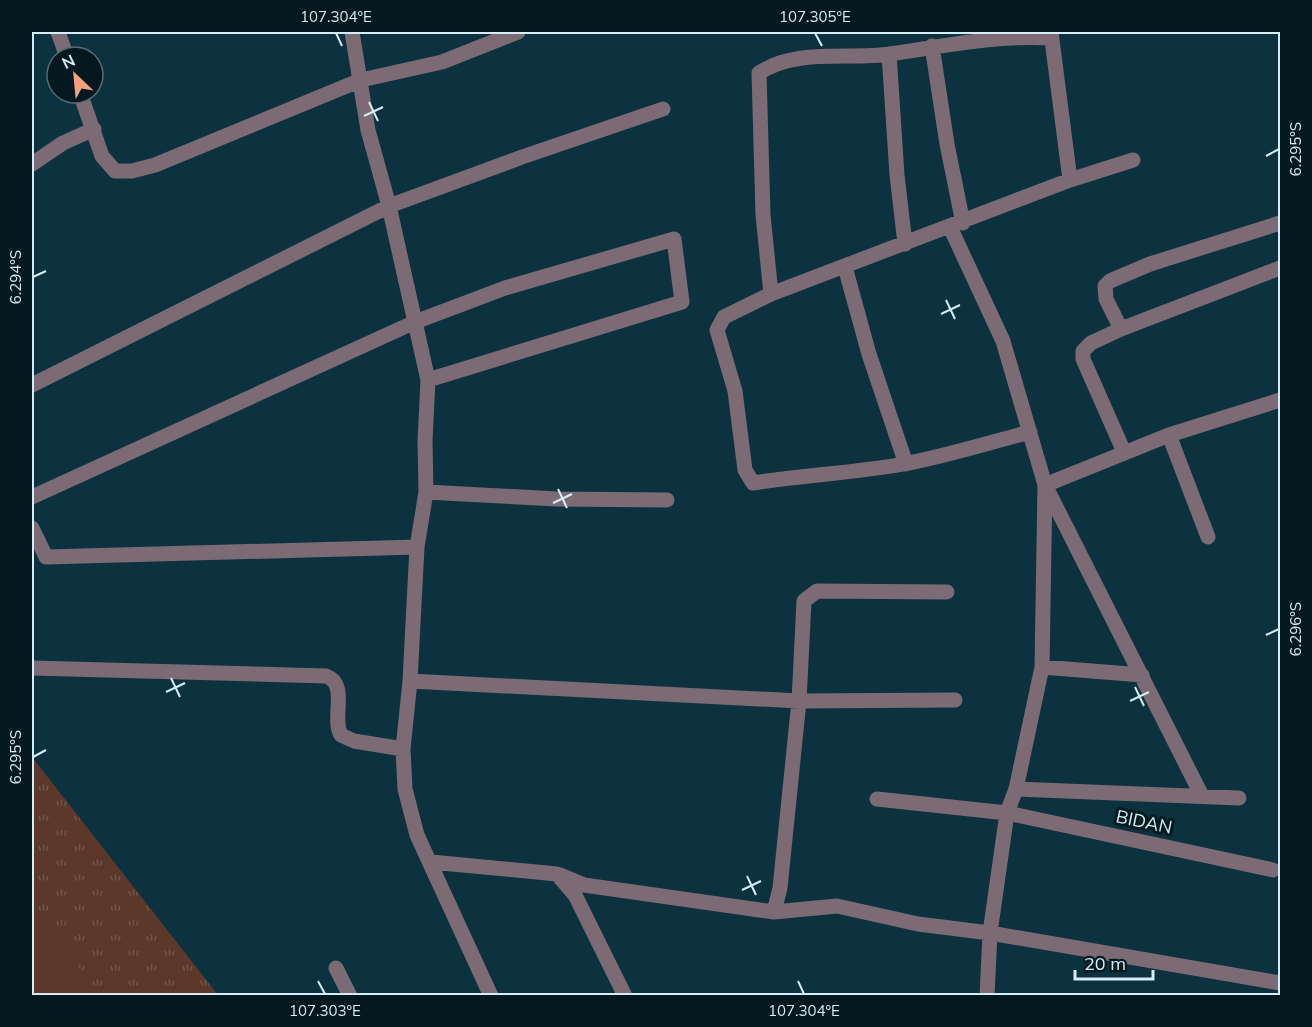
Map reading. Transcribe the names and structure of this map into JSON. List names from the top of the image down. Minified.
{"streets":{"street":["BIDAN"]},"scale_bar":"20 m","north":"top left","coordinates":["107.304°E","107.305°E","6.295°S","6.294°S","6.296°S","107.303°E"]}
